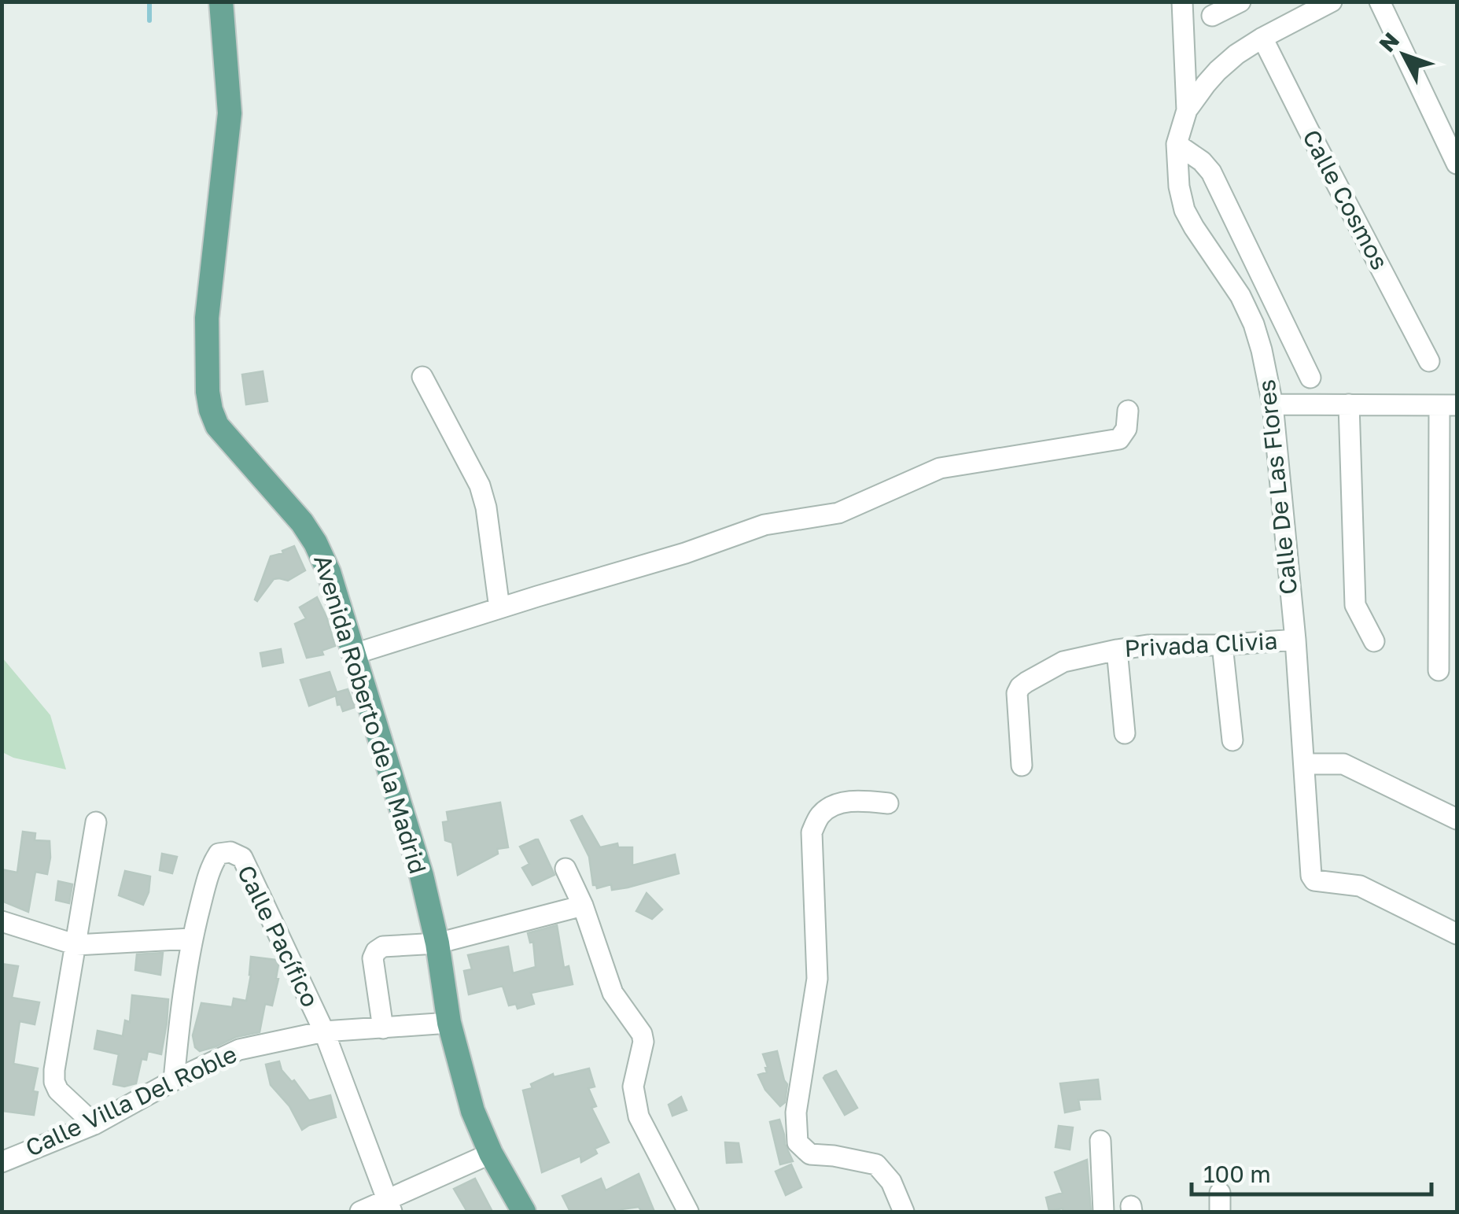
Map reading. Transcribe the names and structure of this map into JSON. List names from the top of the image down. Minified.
{"streets":{"main road":["Avenida Roberto de la Madrid"],"street":["Calle Cosmos","Calle De Las Flores","Privada Clivia","Calle Pacífico","Calle Villa Del Roble"]},"crossings":[["Calle Cosmos","Calle De Las Flores"],["Calle De Las Flores","Privada Clivia"],["Avenida Roberto de la Madrid","Calle Villa Del Roble"],["Calle Pacífico","Calle Villa Del Roble"]],"scale_bar":"100 m","north":"top left"}
